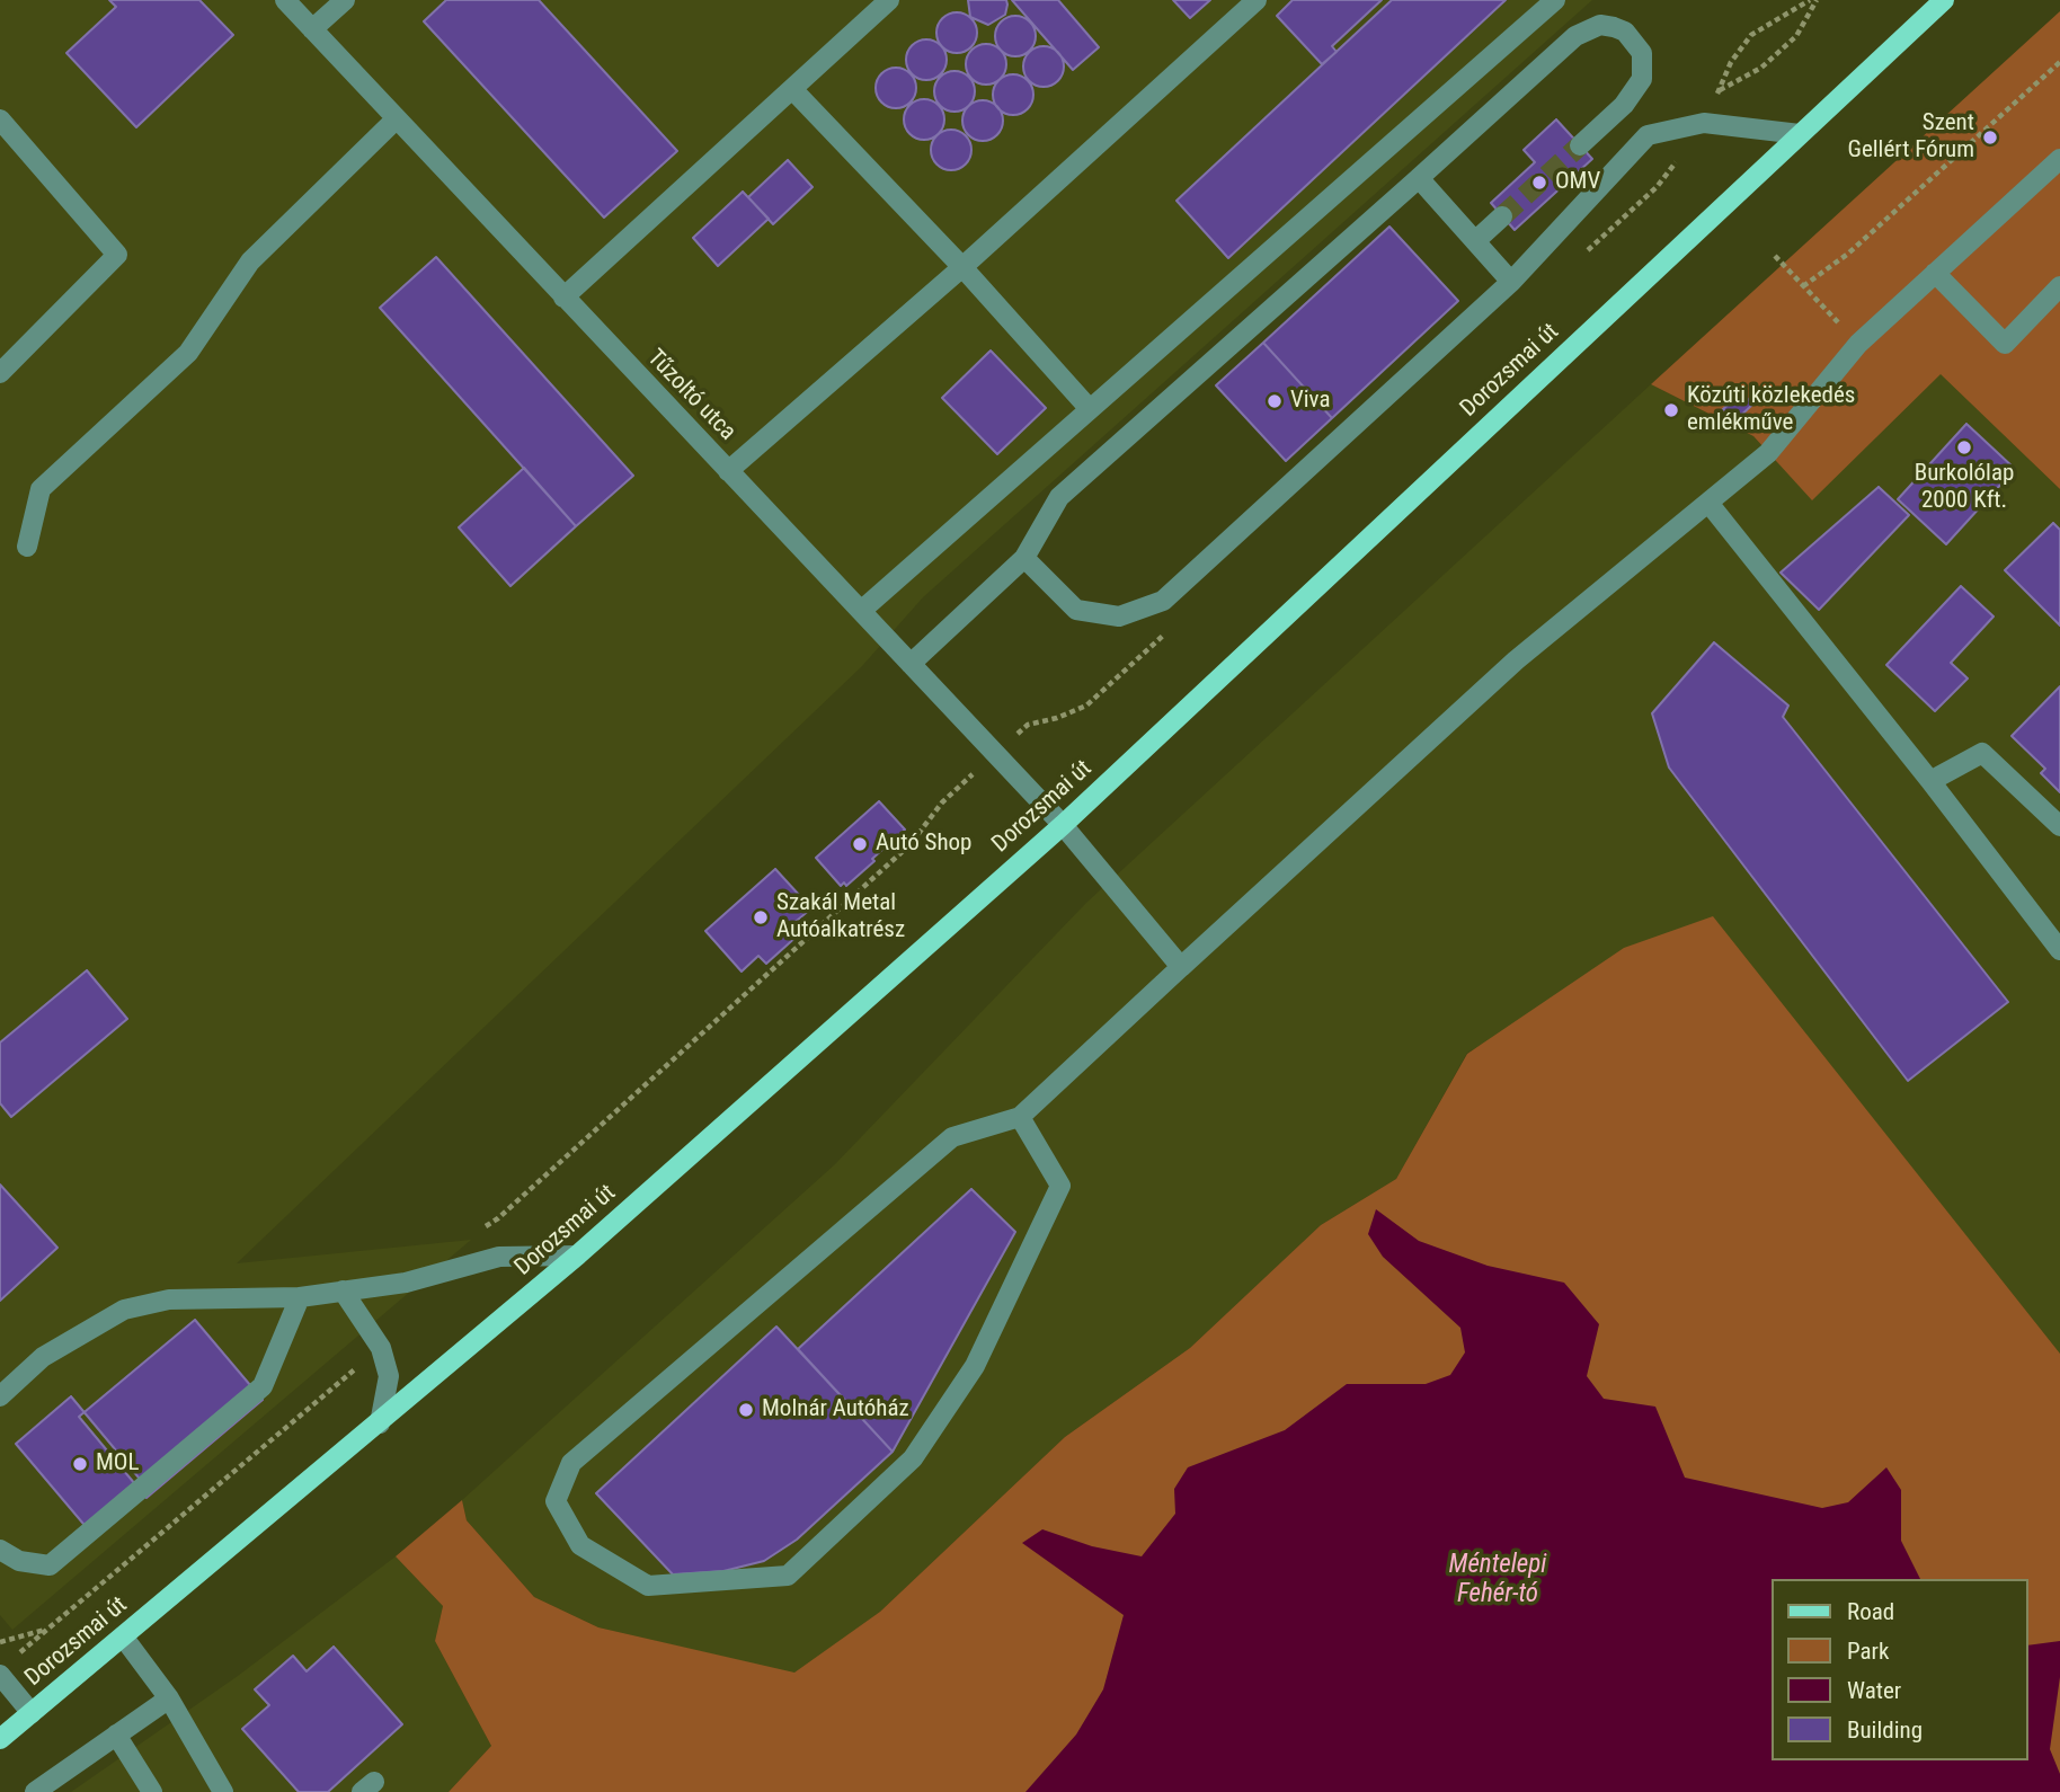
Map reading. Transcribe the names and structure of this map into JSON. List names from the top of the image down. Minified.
{"streets":{"main road":["Dorozsmai út"],"street":["Tűzoltó utca"]},"crossings":[["Dorozsmai út","Tűzoltó utca"]],"water":["Méntelepi Fehér-tó"],"places":["Szent Gellért Fórum","OMV","Viva","Közúti közlekedés emlékműve","Burkolólap 2000 Kft.","Autó Shop","Szakál Metal Autóalkatrész","Molnár Autóház","MOL"],"legend":["Road","Park","Water","Building"]}
